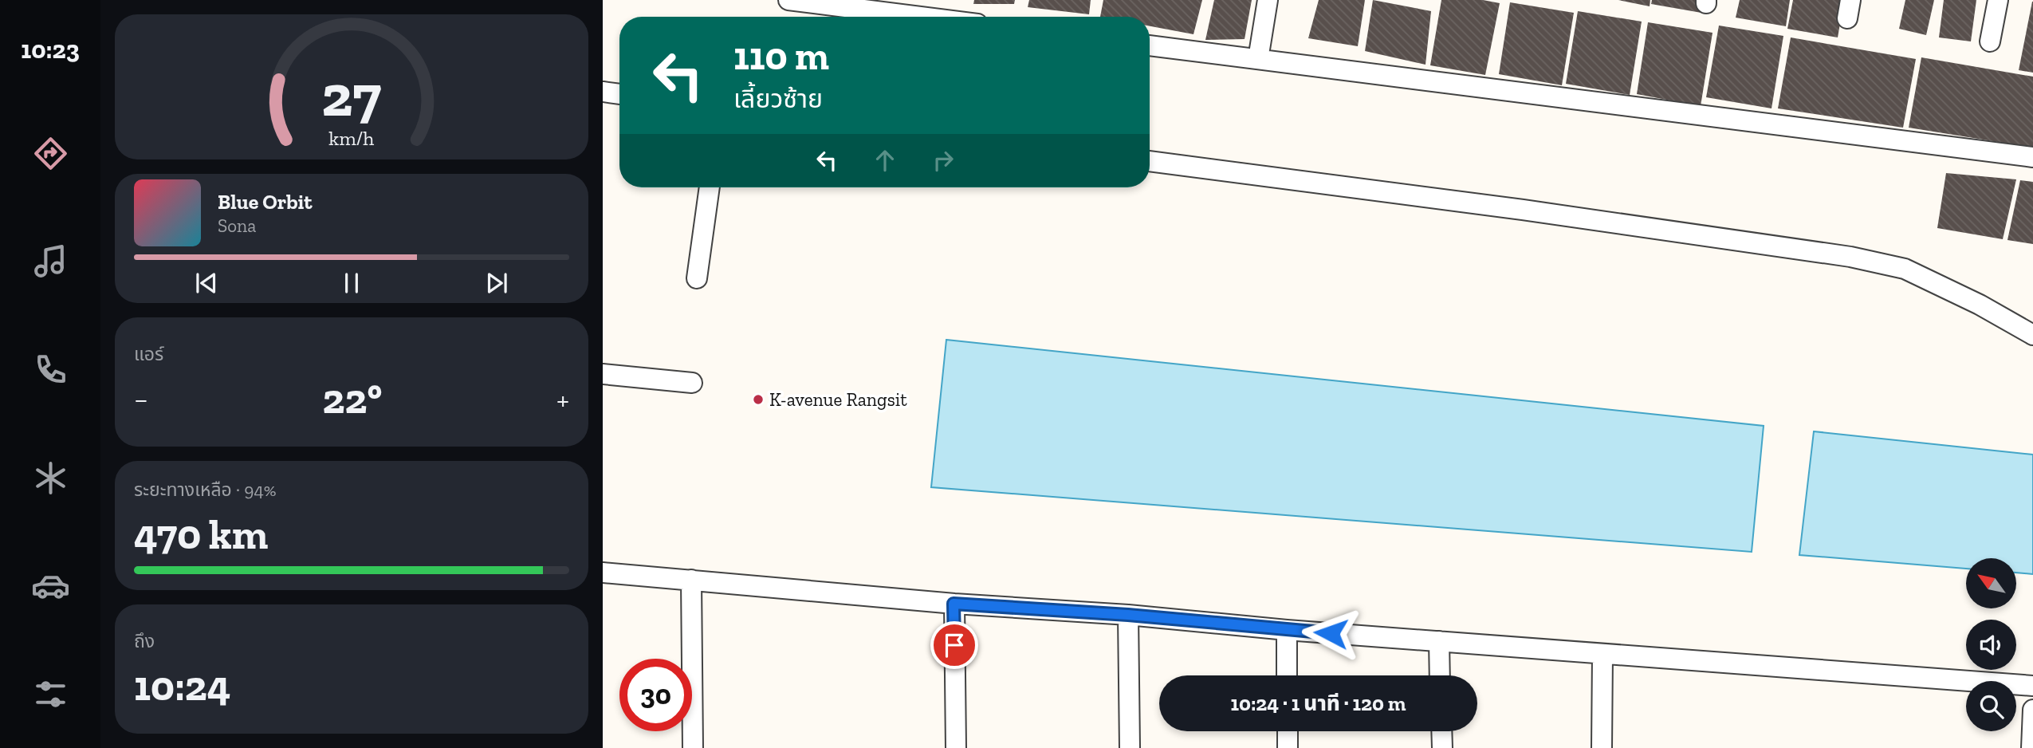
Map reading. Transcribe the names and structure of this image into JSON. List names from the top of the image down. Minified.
{"places":["K-avenue Rangsit"],"north":"top left","page":{"tabs":"10:23","turn":["110 m","เลี้ยวซ้าย"],"song":["Blue Orbit","Sona"],"tile":["แอร์",["ระยะทางเหลือ · 94%","470 km"],["ถึง","10:24"]],"heat":["−","22°","+"],"limit":"30","trip":"10:24 · 1 นาที · 120 m","gauge":["27","km/h"]}}
